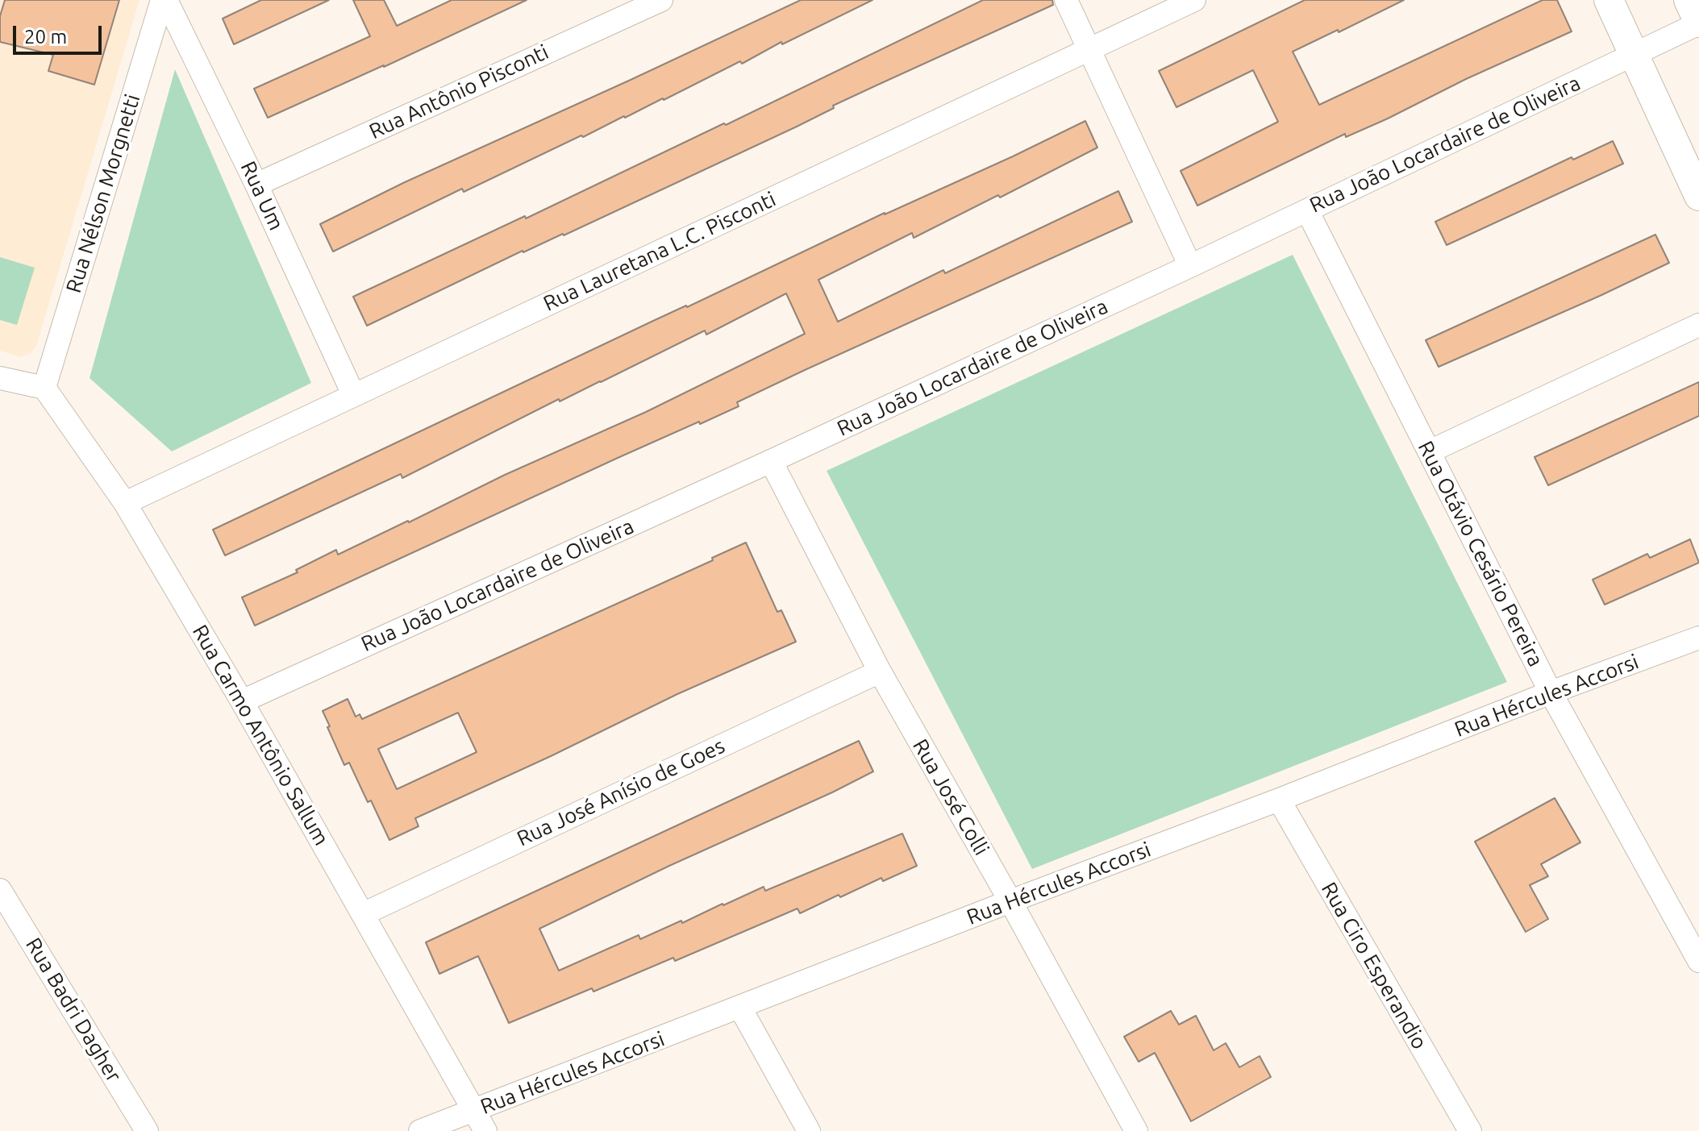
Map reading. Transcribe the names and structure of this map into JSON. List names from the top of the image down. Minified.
{"streets":{"street":["Rua Antônio Pisconti","Rua João Locardaire de Oliveira","Rua Nélson Morgnetti","Rua Um","Rua Lauretana L.C. Pisconti","Rua Otávio Cesário Pereira","Rua Hércules Accorsi","Rua Carmo Antônio Sallum","Rua José Anísio de Goes","Rua José Colli","Rua Ciro Esperandio","Rua Badri Dagher"]},"crossings":[["Rua Antônio Pisconti","Rua Um"],["Rua João Locardaire de Oliveira","Rua Otávio Cesário Pereira"],["Rua João Locardaire de Oliveira","Rua Carmo Antônio Sallum"],["Rua João Locardaire de Oliveira","Rua José Colli"],["Rua Nélson Morgnetti","Rua Um"],["Rua Nélson Morgnetti","Rua Carmo Antônio Sallum"],["Rua Um","Rua Lauretana L.C. Pisconti"],["Rua Lauretana L.C. Pisconti","Rua Carmo Antônio Sallum"],["Rua Otávio Cesário Pereira","Rua Hércules Accorsi"],["Rua Hércules Accorsi","Rua Carmo Antônio Sallum"],["Rua Hércules Accorsi","Rua José Colli"],["Rua Hércules Accorsi","Rua Ciro Esperandio"],["Rua Carmo Antônio Sallum","Rua José Anísio de Goes"],["Rua José Anísio de Goes","Rua José Colli"]],"scale_bar":"20 m"}
